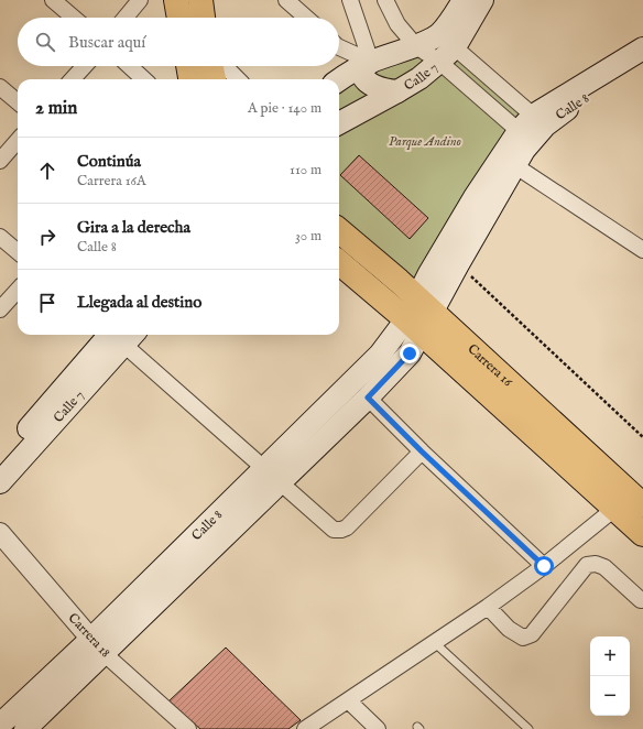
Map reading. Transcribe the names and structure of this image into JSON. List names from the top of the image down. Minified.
{"streets":{"main road":["Calle 7","Calle 8","Carrera 16"],"street":["Carrera 18"]},"crossings":[["Calle 8","Carrera 16"],["Calle 8","Carrera 18"]],"parks":["Parque Andino"],"page":{"search":"Buscar aquí","heading":["2 min","A pie · 140 m"],"list":[["Continúa","Carrera 16A","110 m"],["Gira a la derecha","Calle 8","30 m"],"Llegada al destino"],"map_buttons":["+","−"]}}
